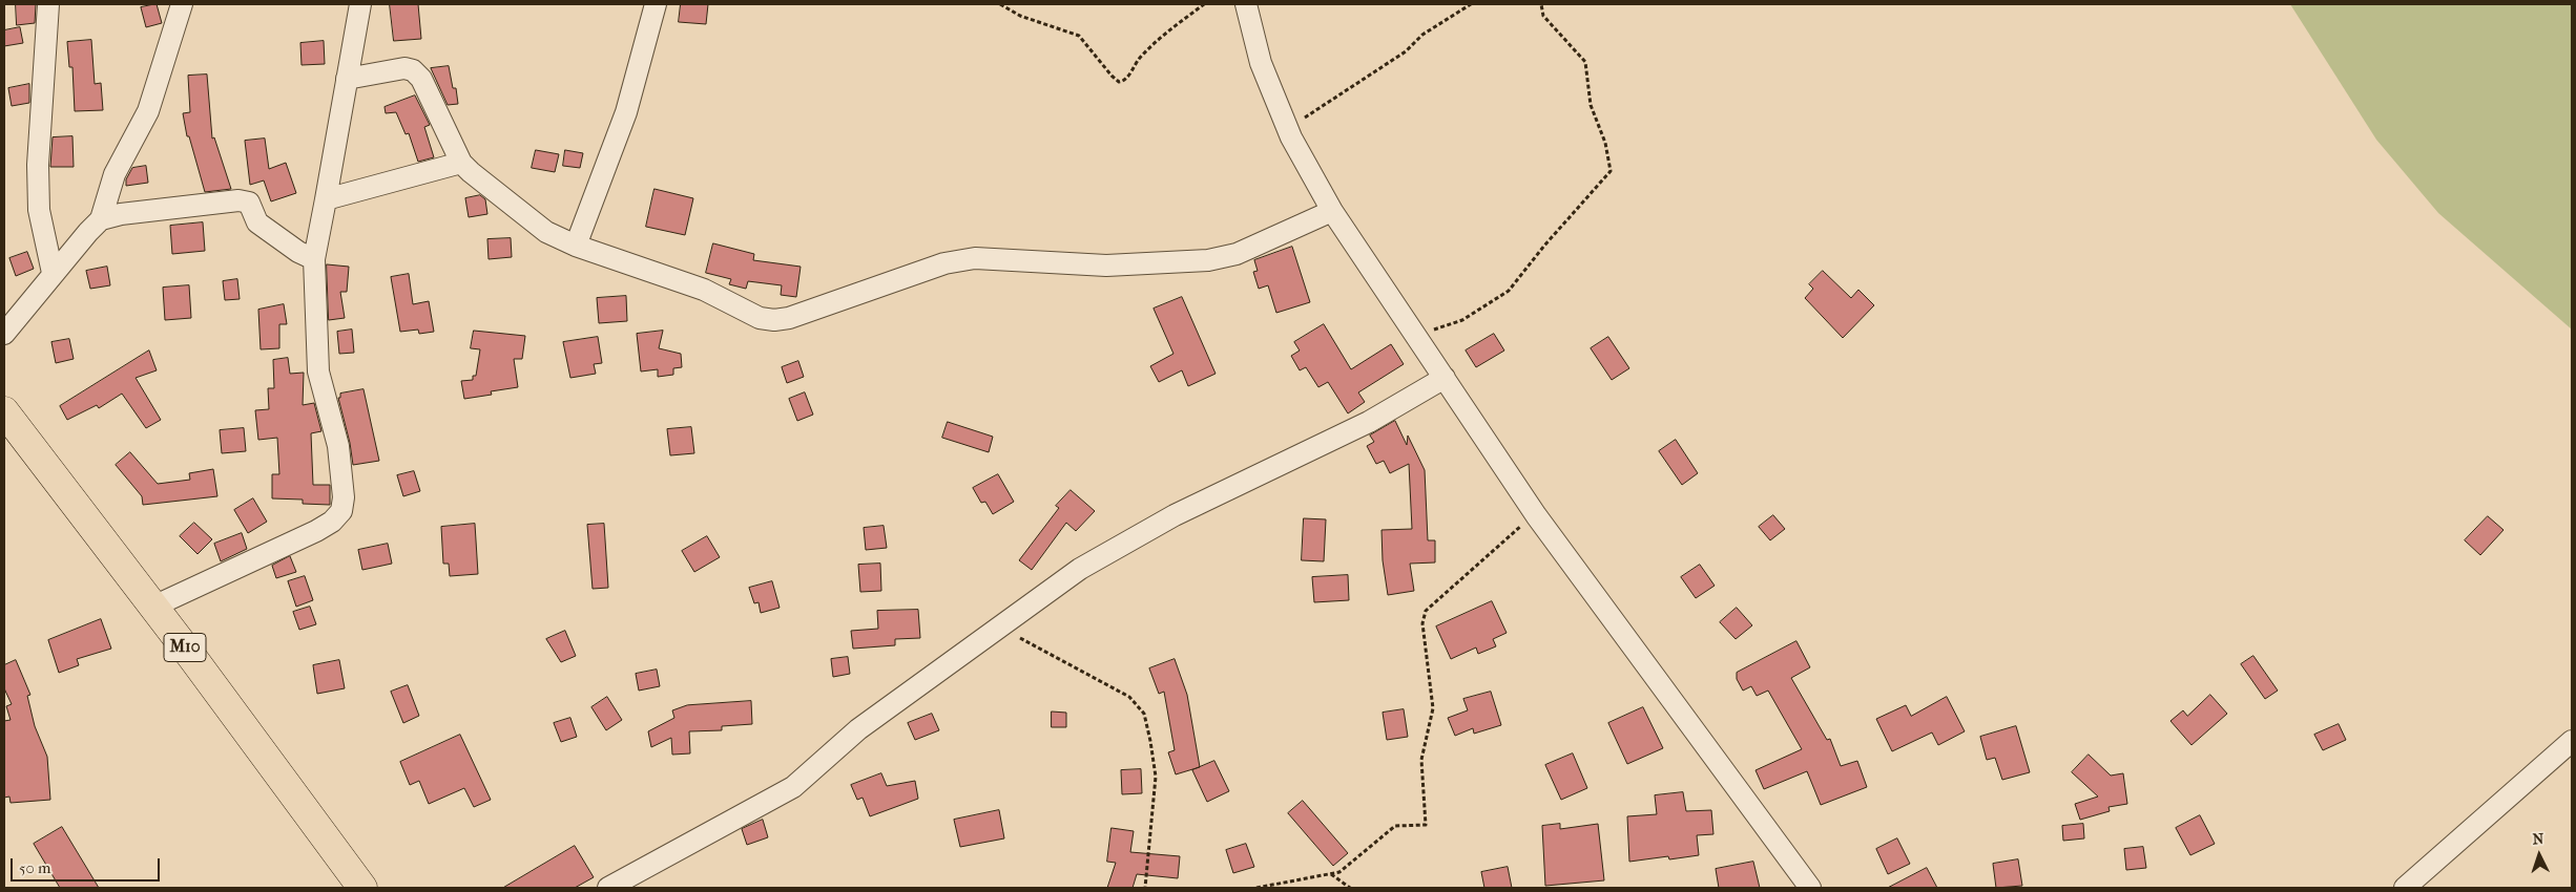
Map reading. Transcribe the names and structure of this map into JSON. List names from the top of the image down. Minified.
{"streets":{"highway":["M10"]},"scale_bar":"50 m","north":"top"}
